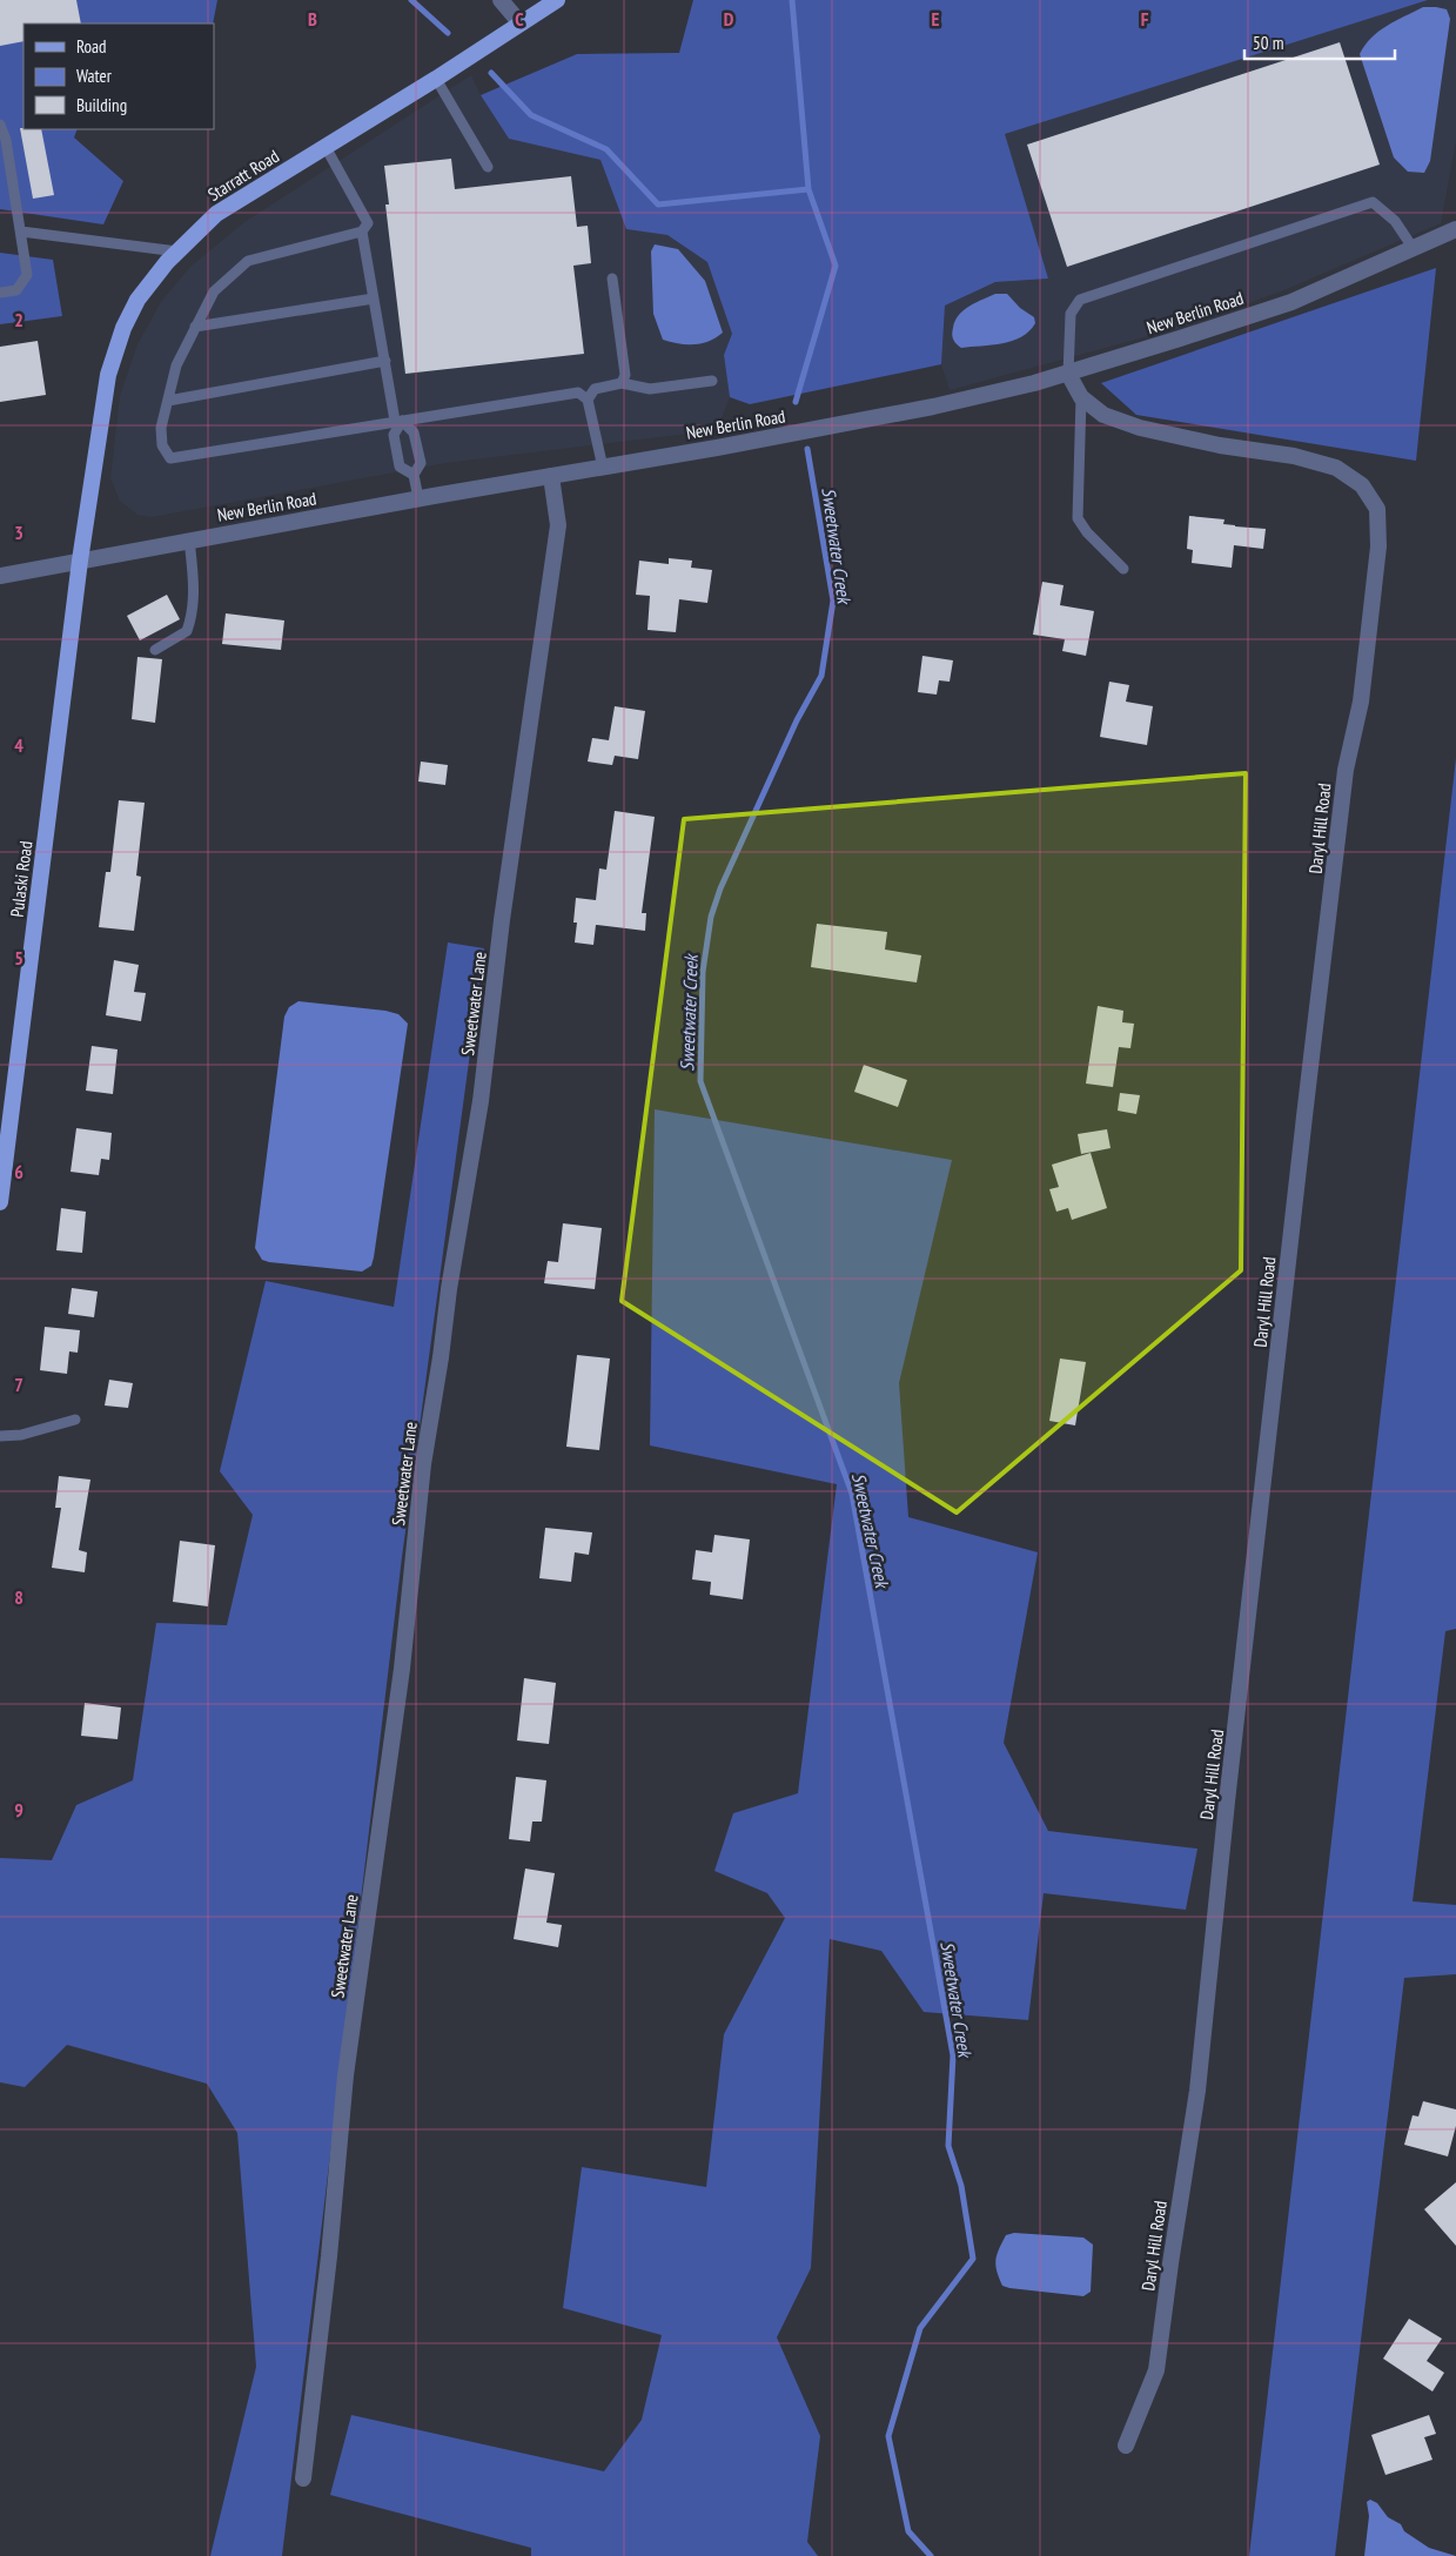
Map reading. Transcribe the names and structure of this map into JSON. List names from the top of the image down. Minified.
{"streets":{"main road":["Starratt Road","Pulaski Road"],"street":["New Berlin Road","Daryl Hill Road","Sweetwater Lane"]},"crossings":[["Starratt Road","New Berlin Road"],["Starratt Road","Pulaski Road"],["New Berlin Road","Daryl Hill Road"],["New Berlin Road","Pulaski Road"],["New Berlin Road","Sweetwater Lane"]],"water":["Sweetwater Creek"],"legend":["Road","Water","Building"],"scale_bar":"50 m","grid":{"columns":["B","C","D","E","F"],"rows":["2","3","4","5","6","7","8","9"]}}
